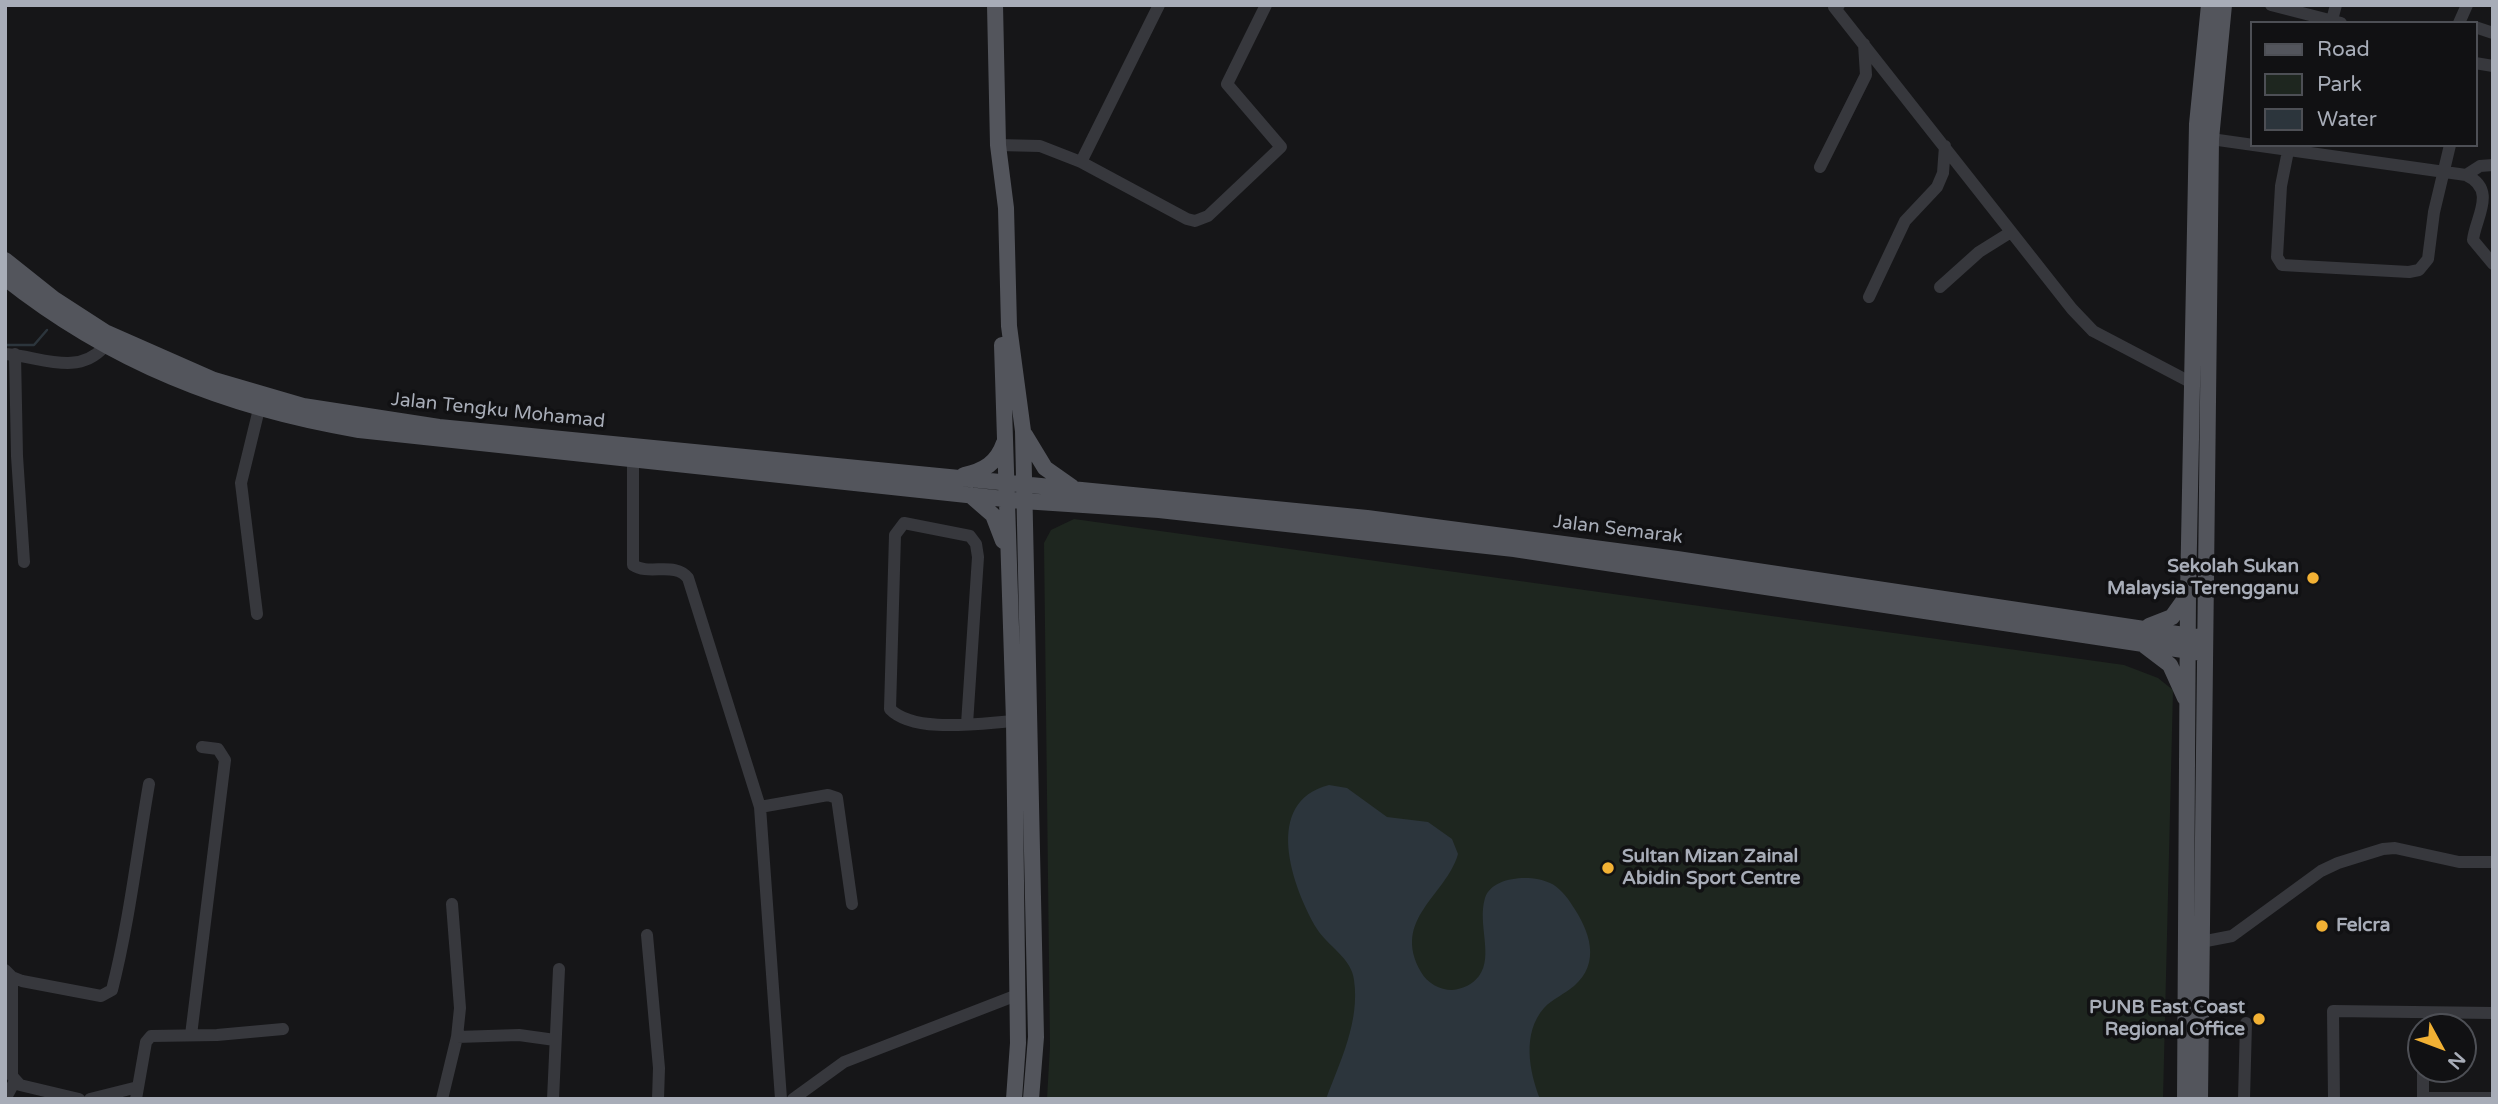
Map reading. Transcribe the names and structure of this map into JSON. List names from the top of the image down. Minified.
{"streets":{"main road":["Jalan Tengku Mohamad","Jalan Semarak"]},"crossings":[["Jalan Tengku Mohamad","Jalan Semarak"]],"places":["Sekolah Sukan Malaysia Terengganu","Sultan Mizan Zainal Abidin Sport Centre","Felcra","PUNB East Coast Regional Office"],"legend":["Road","Park","Water"],"north":"bottom right"}
